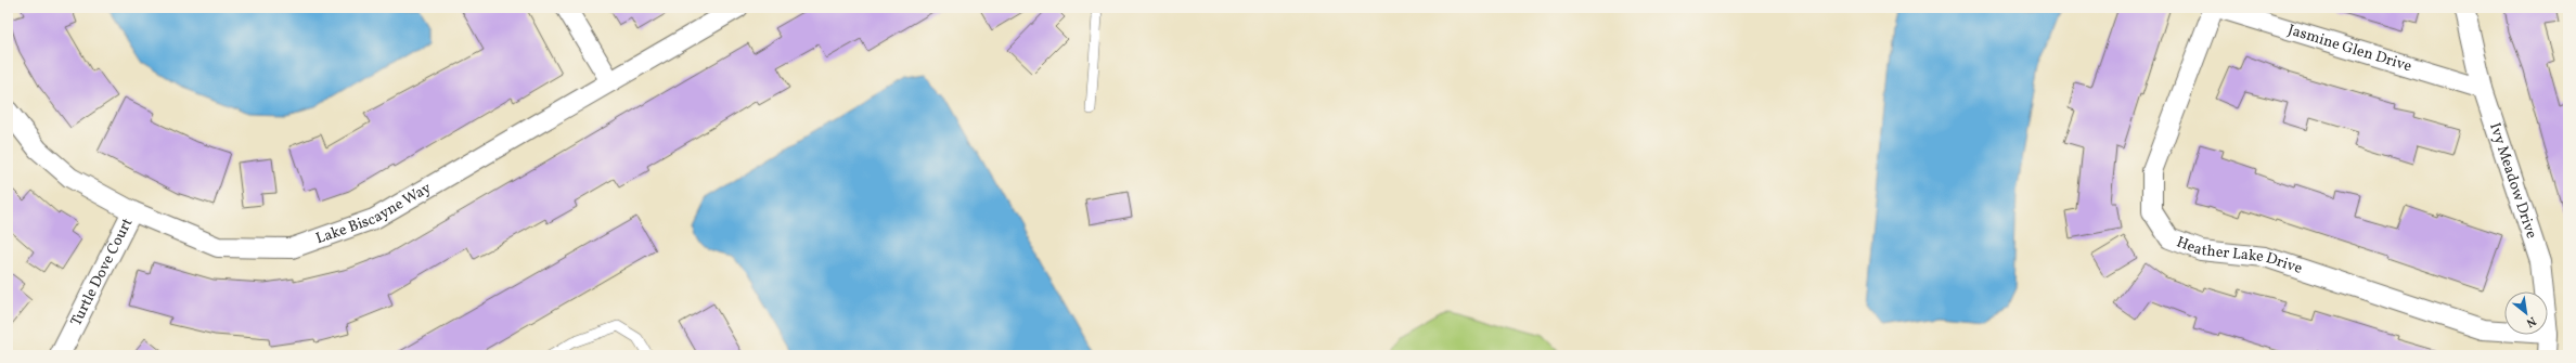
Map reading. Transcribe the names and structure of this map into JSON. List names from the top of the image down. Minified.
{"streets":{"street":["Jasmine Glen Drive","Ivy Meadow Drive","Lake Biscayne Way","Heather Lake Drive","Turtle Dove Court"]},"crossings":[["Jasmine Glen Drive","Ivy Meadow Drive"],["Jasmine Glen Drive","Heather Lake Drive"],["Lake Biscayne Way","Turtle Dove Court"]],"north":"bottom right"}
